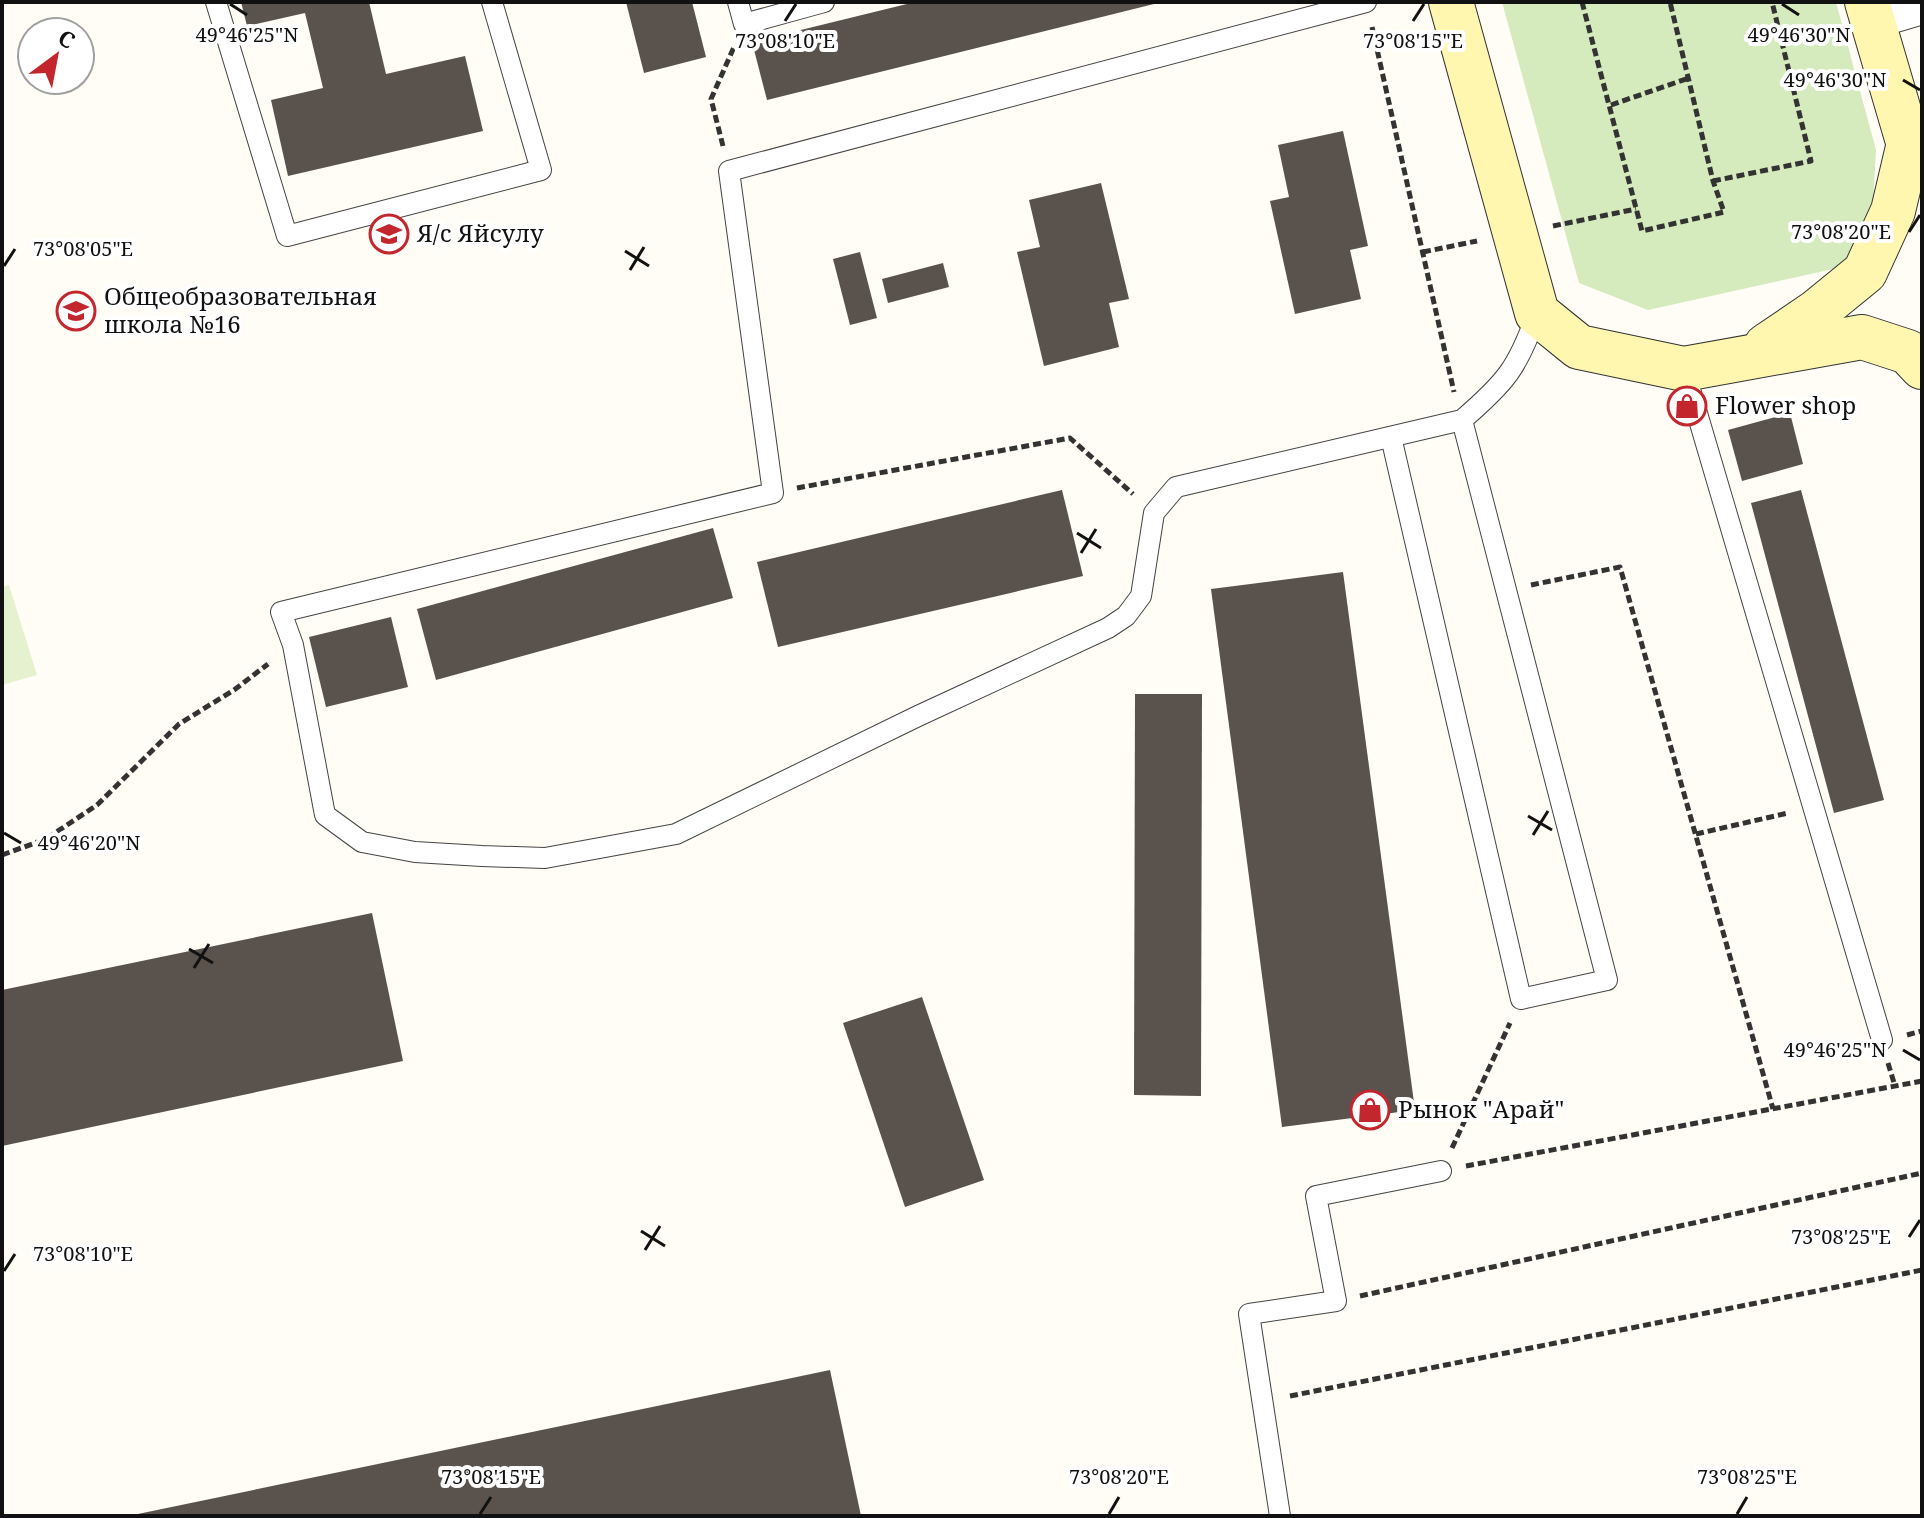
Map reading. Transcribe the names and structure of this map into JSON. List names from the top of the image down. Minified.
{"places":{"school or university":["Я/c Яйсулу","Общеобразовательная школа №16"],"shop":["Flower shop","Рынок \"Арай\""]},"north":"top right","coordinates":["49°46'30\"N","49°46'25\"N","73°08'10\"E","73°08'15\"E","73°08'20\"E","73°08'05\"E","49°46'20\"N","73°08'25\"E"]}
